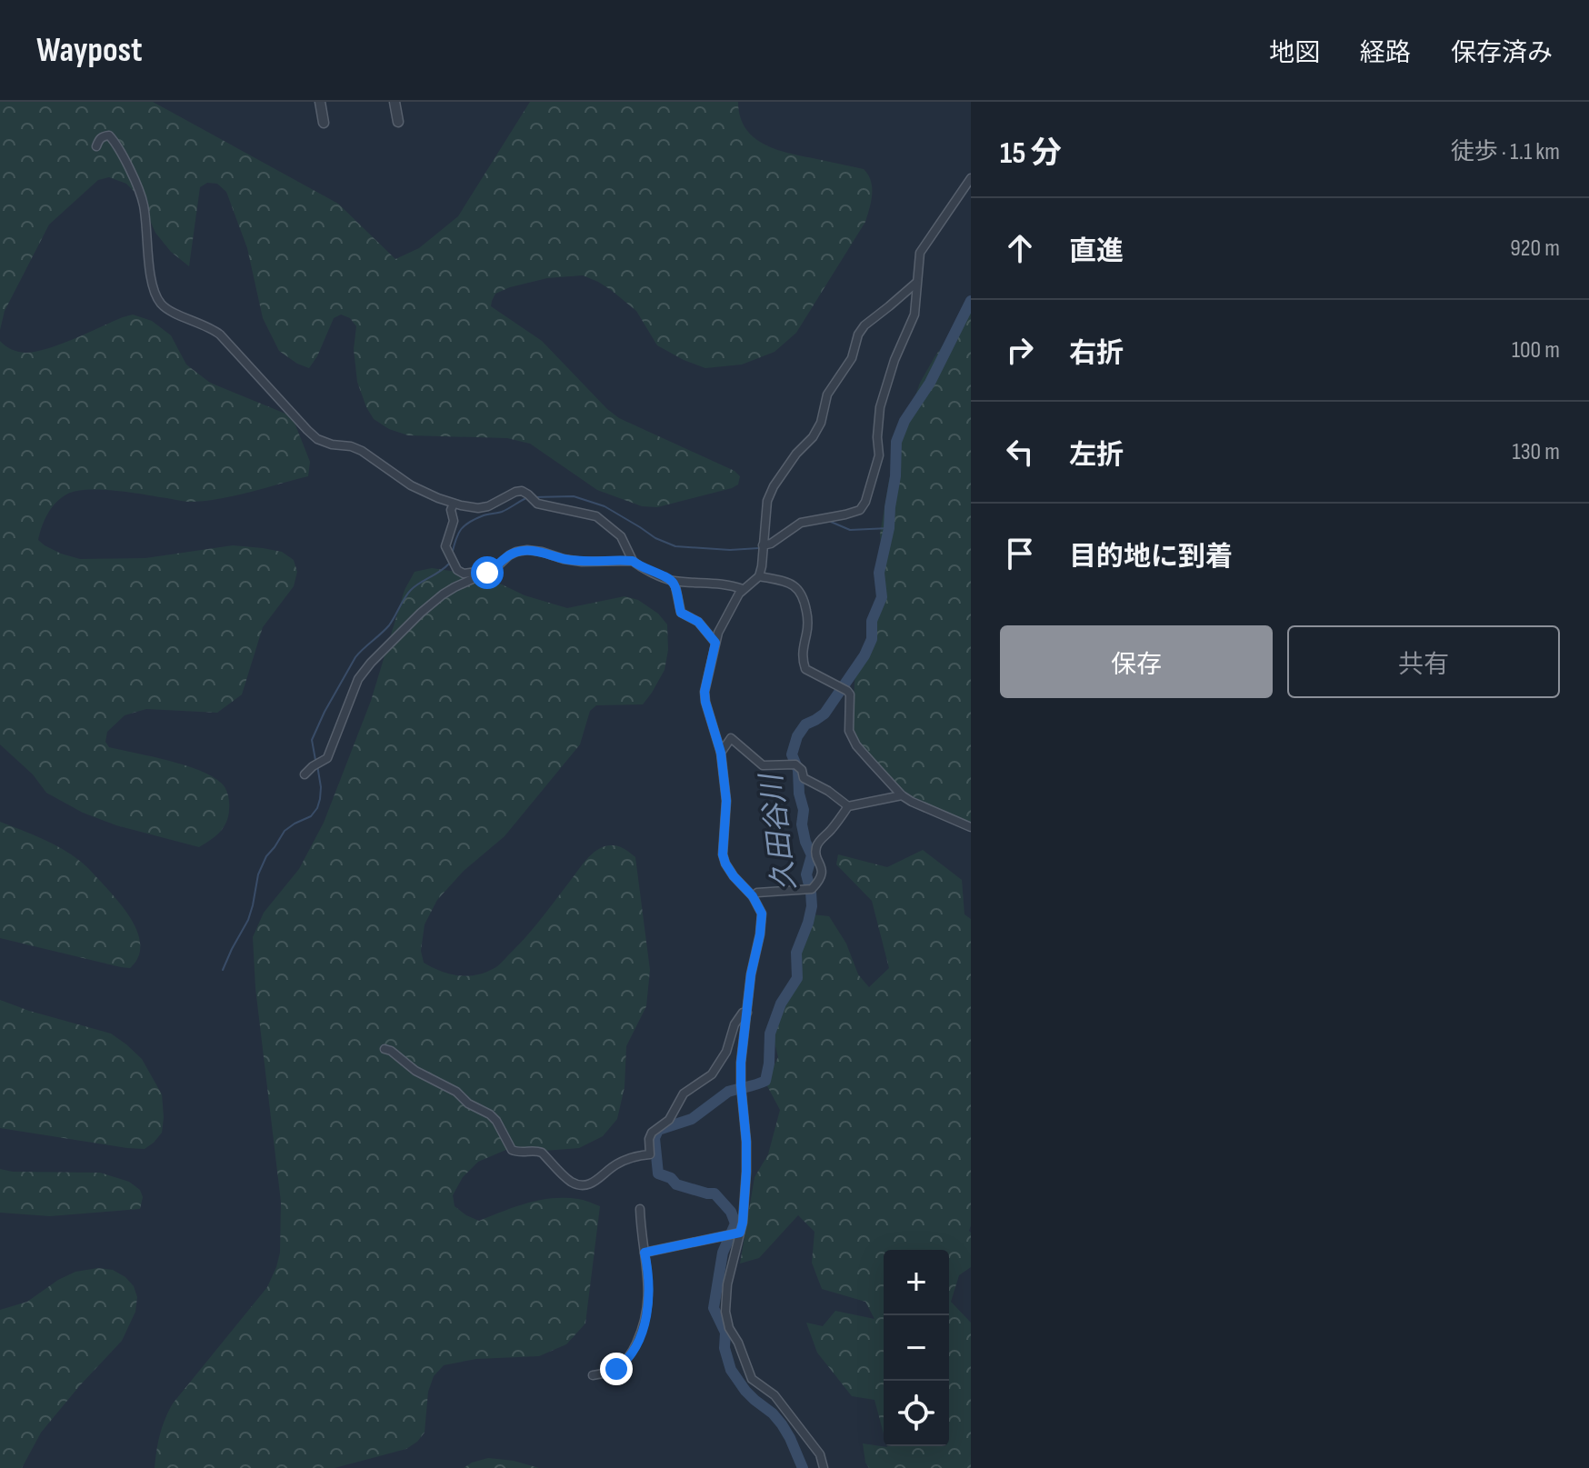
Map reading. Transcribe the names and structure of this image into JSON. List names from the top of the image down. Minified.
{"water":["久田谷川"],"page":{"header":"Waypost","nav":["地図","経路","保存済み"],"heading":["15 分","徒歩 · 1.1 km"],"list":[["直進","920 m"],["右折","100 m"],["左折","130 m"],"目的地に到着"],"buttons":["保存","共有"],"map_buttons":["+","−"]}}
